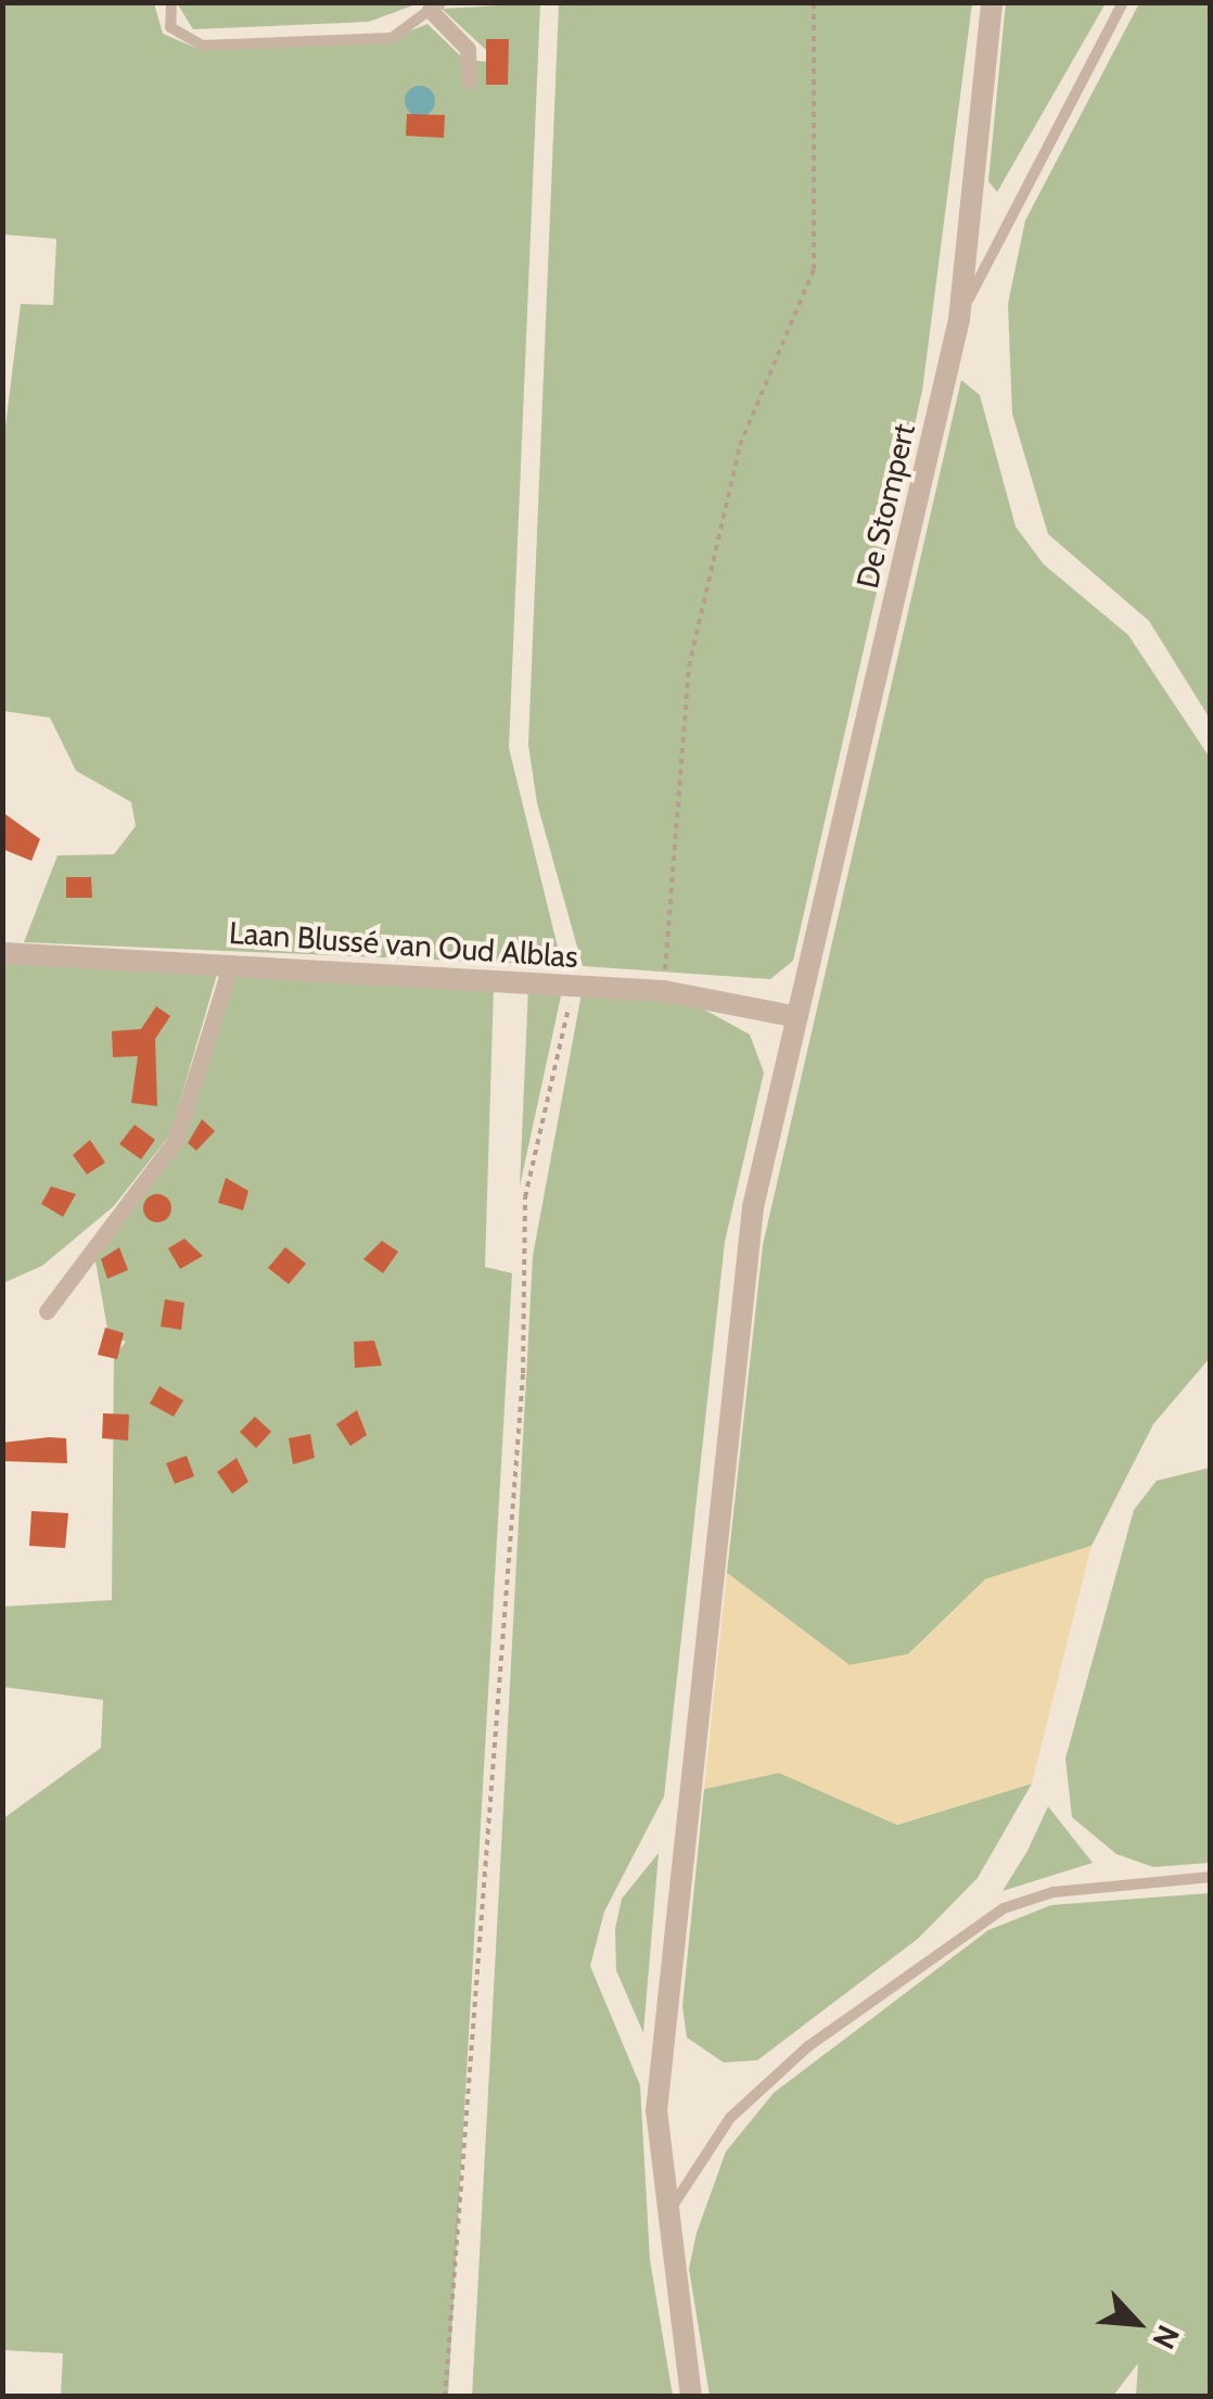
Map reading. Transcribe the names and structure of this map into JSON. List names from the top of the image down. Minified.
{"streets":{"street":["De Stompert","Laan Blussé van Oud Alblas"]},"crossings":[["De Stompert","Laan Blussé van Oud Alblas"]],"north":"bottom right"}
